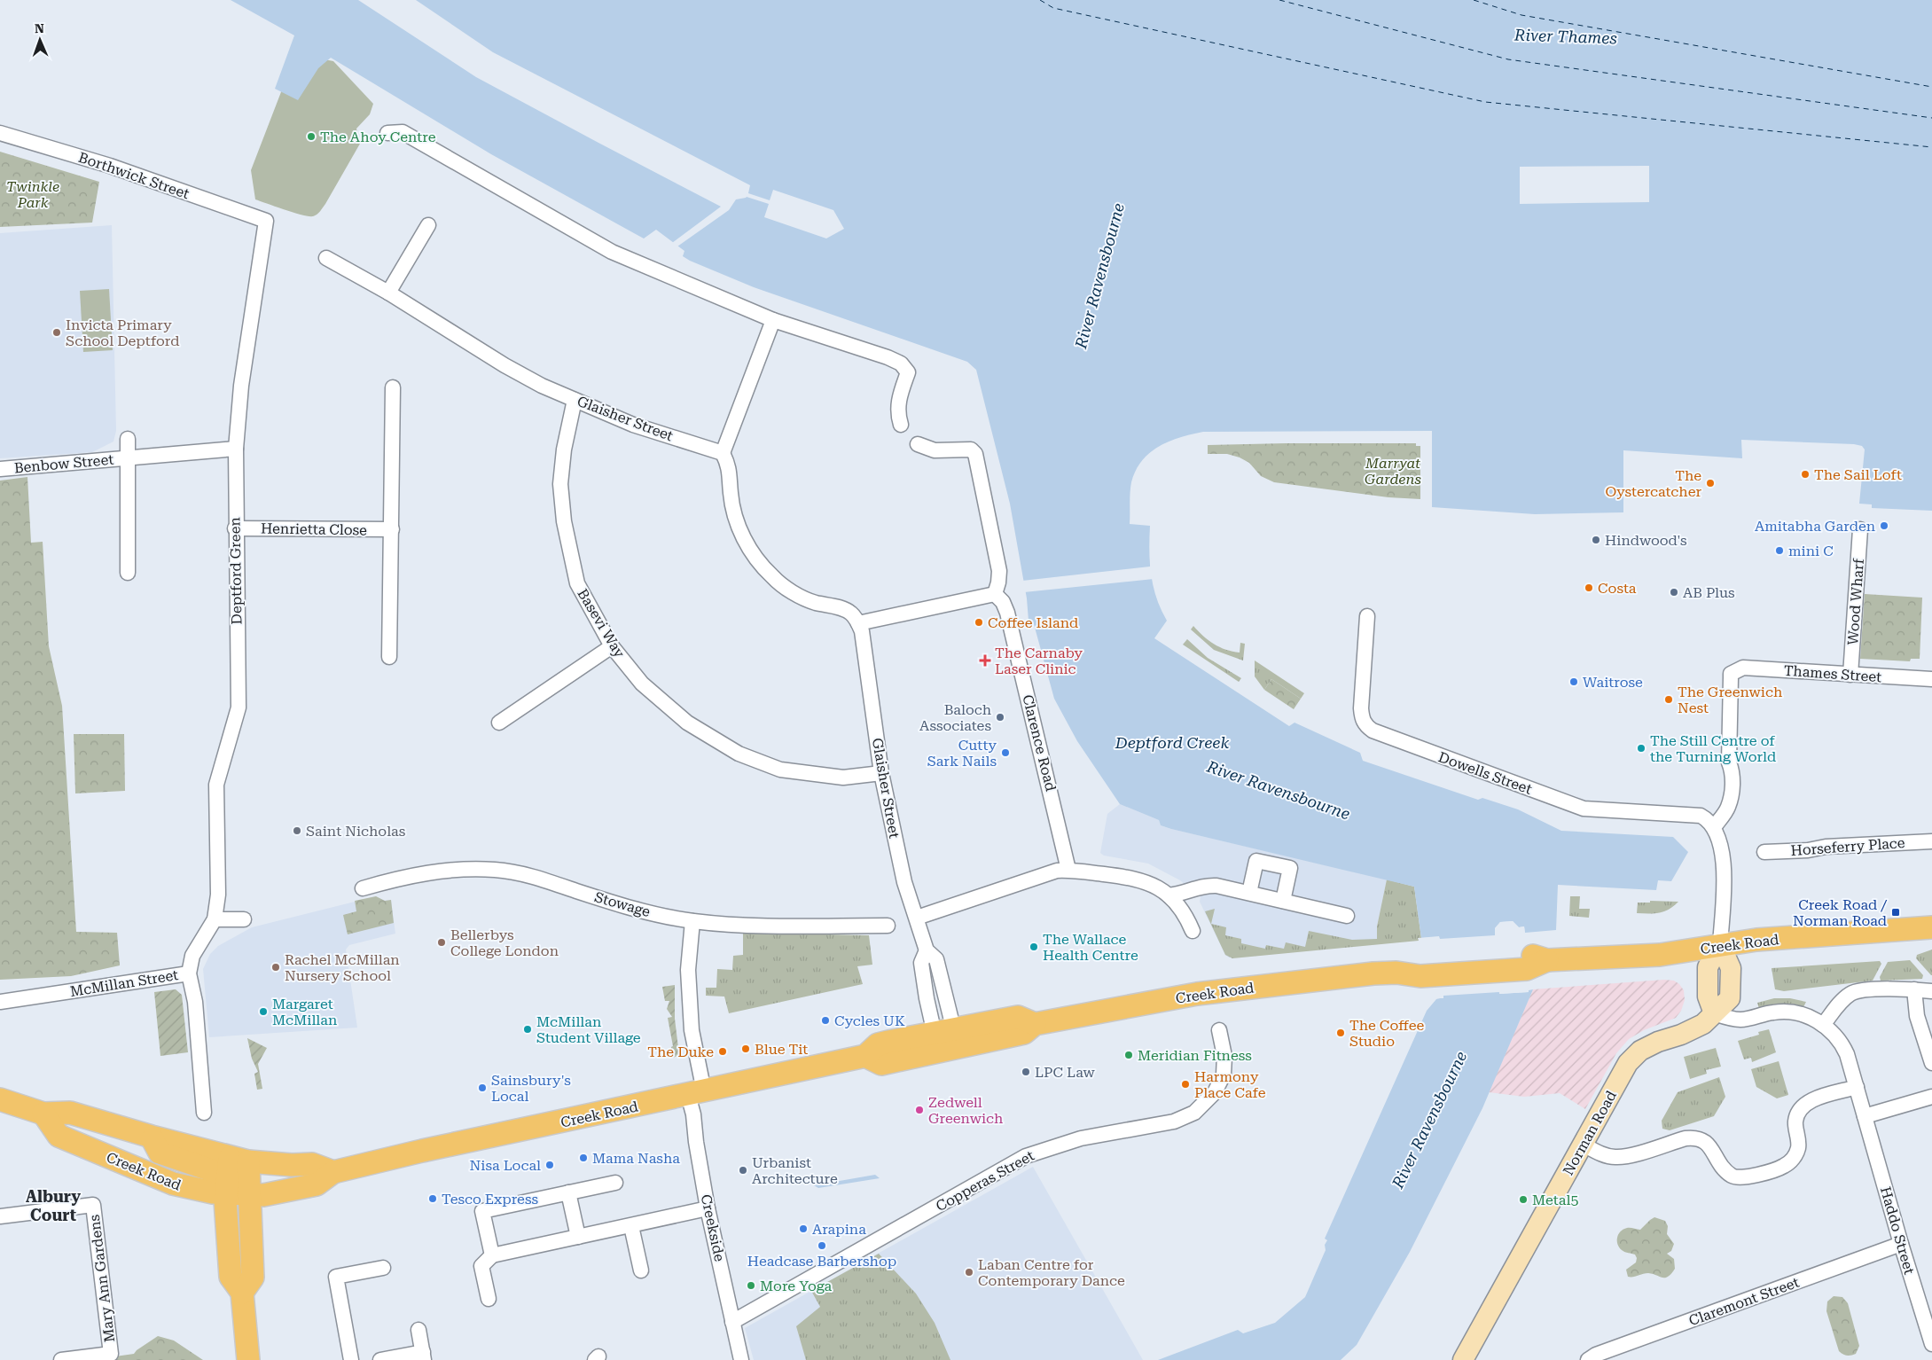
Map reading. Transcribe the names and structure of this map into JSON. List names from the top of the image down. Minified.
{"streets":{"main road":["Creek Road","Norman Road"],"street":["Borthwick Street","Glaisher Street","Benbow Street","Henrietta Close","Deptford Green","Wood Wharf","Basevi Way","Thames Street","Clarence Road","Dowells Street","Horseferry Place","Stowage","McMillan Street","Copperas Street","Creekside","Haddo Street","Mary Ann Gardens","Claremont Street"]},"crossings":[["Borthwick Street","Deptford Green"],["Glaisher Street","Basevi Way"],["Glaisher Street","Creek Road"],["Benbow Street","Deptford Green"],["Henrietta Close","Deptford Green"],["Wood Wharf","Thames Street"],["Thames Street","Dowells Street"],["Stowage","Creekside"],["Creek Road","Norman Road"],["Creek Road","Creekside"],["Norman Road","Haddo Street"],["Copperas Street","Creekside"],["Haddo Street","Claremont Street"]],"districts":["Albury Court"],"water":["River Thames","River Ravensbourne","Deptford Creek"],"parks":["Twinkle Park","Marryat Gardens"],"places":{"other":["The Ahoy Centre","Invicta Primary School Deptford","The Sail Loft","The Oystercatcher","Amitabha Garden","Hindwood's","mini C","Costa","AB Plus","Coffee Island","Waitrose","The Greenwich Nest","Baloch Associates","The Still Centre of the Turning World","Cutty Sark Nails","Saint Nicholas","Bellerbys College London","The Wallace Health Centre","Rachel McMillan Nursery School","Margaret McMillan","Cycles UK","McMillan Student Village","The Coffee Studio","Blue Tit","The Duke","Meridian Fitness","LPC Law","Harmony Place Cafe","Sainsbury's Local","Zedwell Greenwich","Mama Nasha","Nisa Local","Urbanist Architecture","Tesco Express","Metal5","Arapina","Headcase Barbershop","Laban Centre for Contemporary Dance","More Yoga"],"health":["The Carnaby Laser Clinic"],"transit":["Creek Road / Norman Road"]},"north":"top"}
